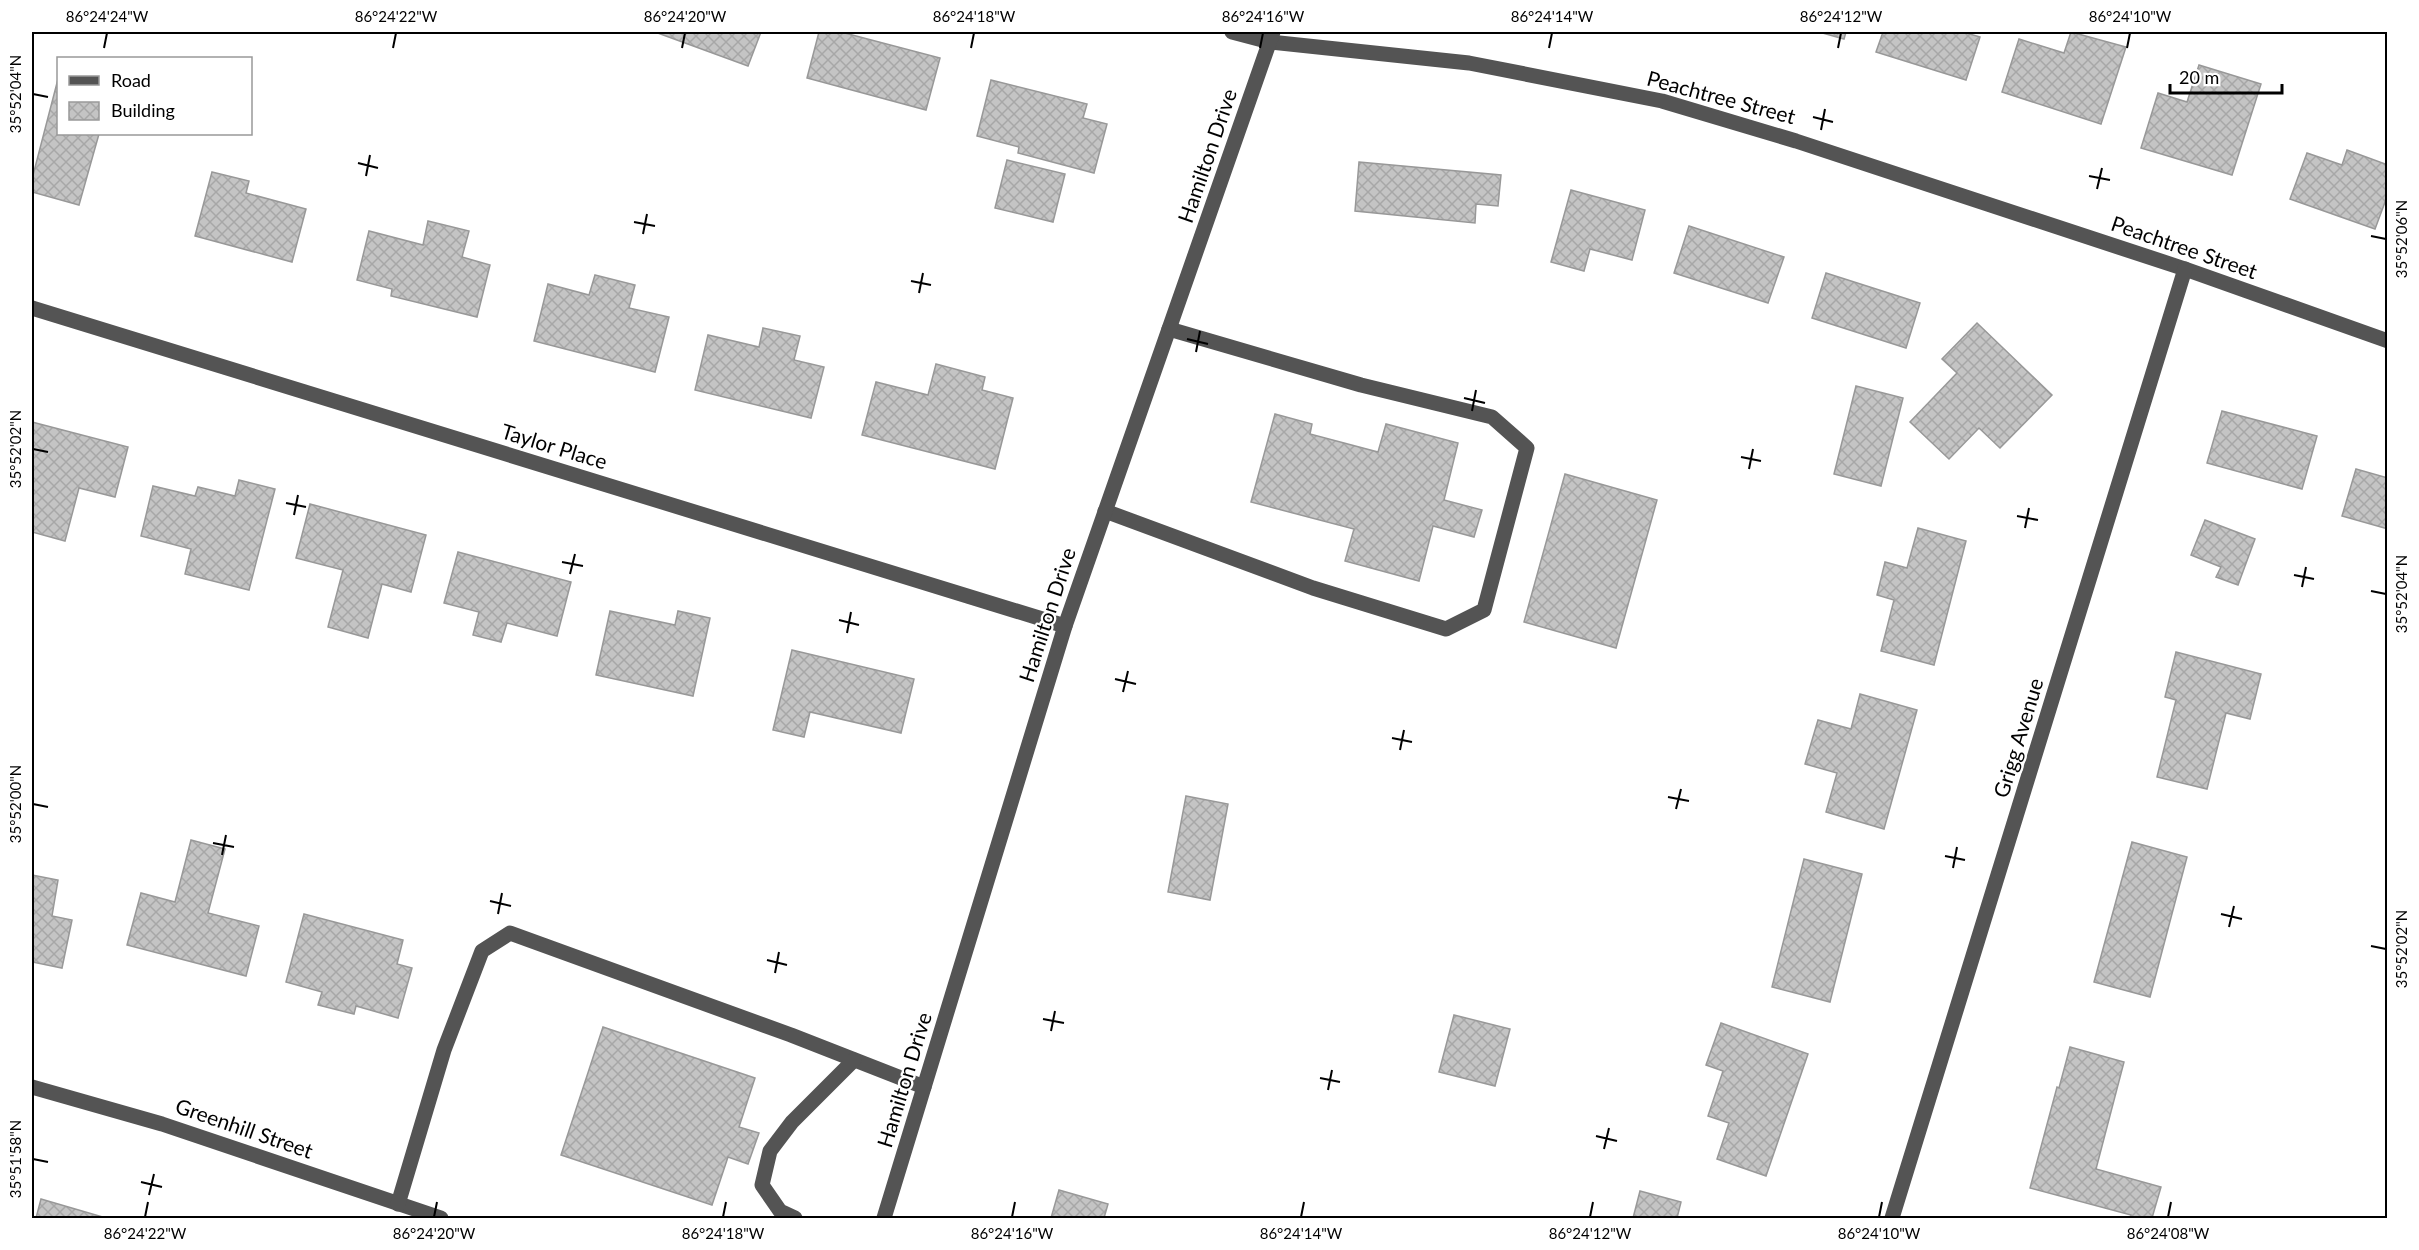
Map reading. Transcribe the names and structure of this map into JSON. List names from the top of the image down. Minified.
{"streets":{"street":["Peachtree Street","Hamilton Drive","Taylor Place","Grigg Avenue","Greenhill Street"]},"crossings":[["Peachtree Street","Hamilton Drive"],["Peachtree Street","Grigg Avenue"],["Hamilton Drive","Taylor Place"]],"legend":["Road","Building"],"scale_bar":"20 m","coordinates":["86°24'24\"W","86°24'22\"W","86°24'20\"W","86°24'18\"W","86°24'16\"W","86°24'14\"W","86°24'12\"W","86°24'10\"W","35°52'04\"N","35°52'06\"N","35°52'02\"N","35°52'00\"N","35°51'58\"N","86°24'08\"W"]}
